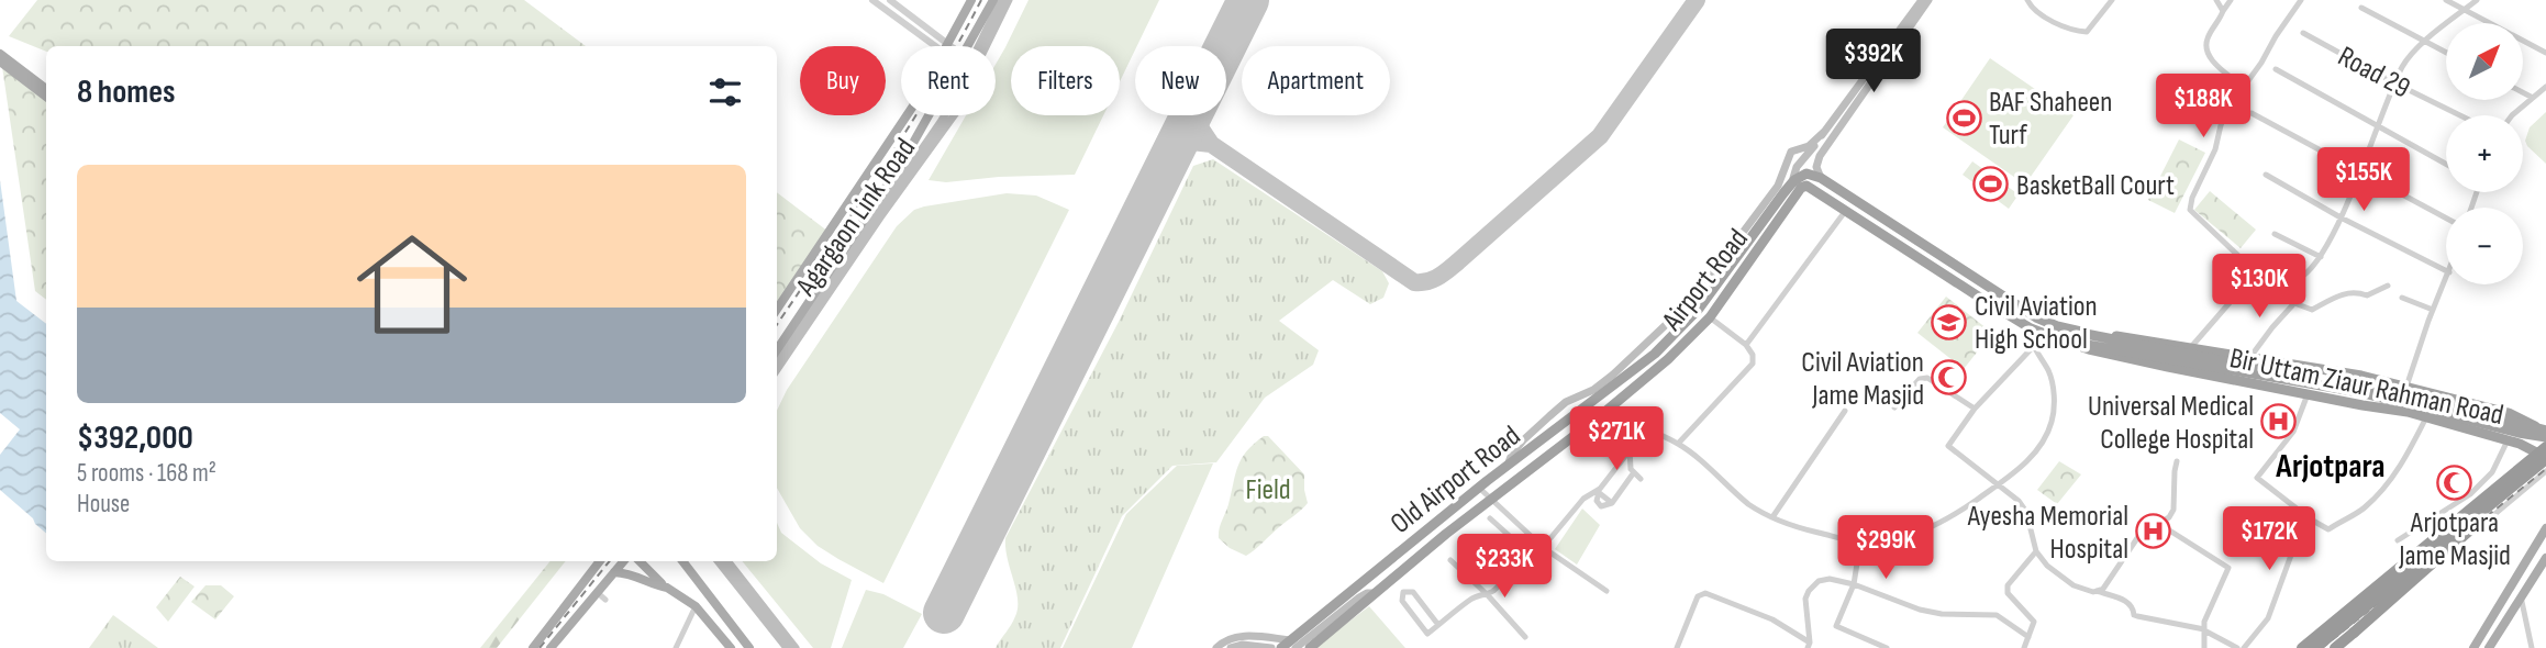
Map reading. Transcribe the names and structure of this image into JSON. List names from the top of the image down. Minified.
{"streets":{"highway":["Airport Road","Bir Uttam Ziaur Rahman Road","Old Airport Road"],"main road":["Agargaon Link Road"],"street":["Road 29"]},"crossings":[["Airport Road","Bir Uttam Ziaur Rahman Road"],["Airport Road","Old Airport Road"],["Bir Uttam Ziaur Rahman Road","Old Airport Road"]],"districts":["Arjotpara"],"parks":["Field"],"places":{"sports":["BAF Shaheen Turf","BasketBall Court"],"school or university":["Civil Aviation High School"],"mosque":["Civil Aviation Jame Masjid","Arjotpara Jame Masjid"],"hospital":["Universal Medical College Hospital","Ayesha Memorial Hospital"]},"north":"top right","page":{"map_buttons":["+","−"],"price":["$392K","$188K","$155K","$130K","$271K","$172K","$299K","$233K"],"chip":["Buy","Rent","Filters","New","Apartment"],"heading":"8 homes","list":[{"name":"$392,000","note":"5 rooms · 168 m² · House"}]}}
